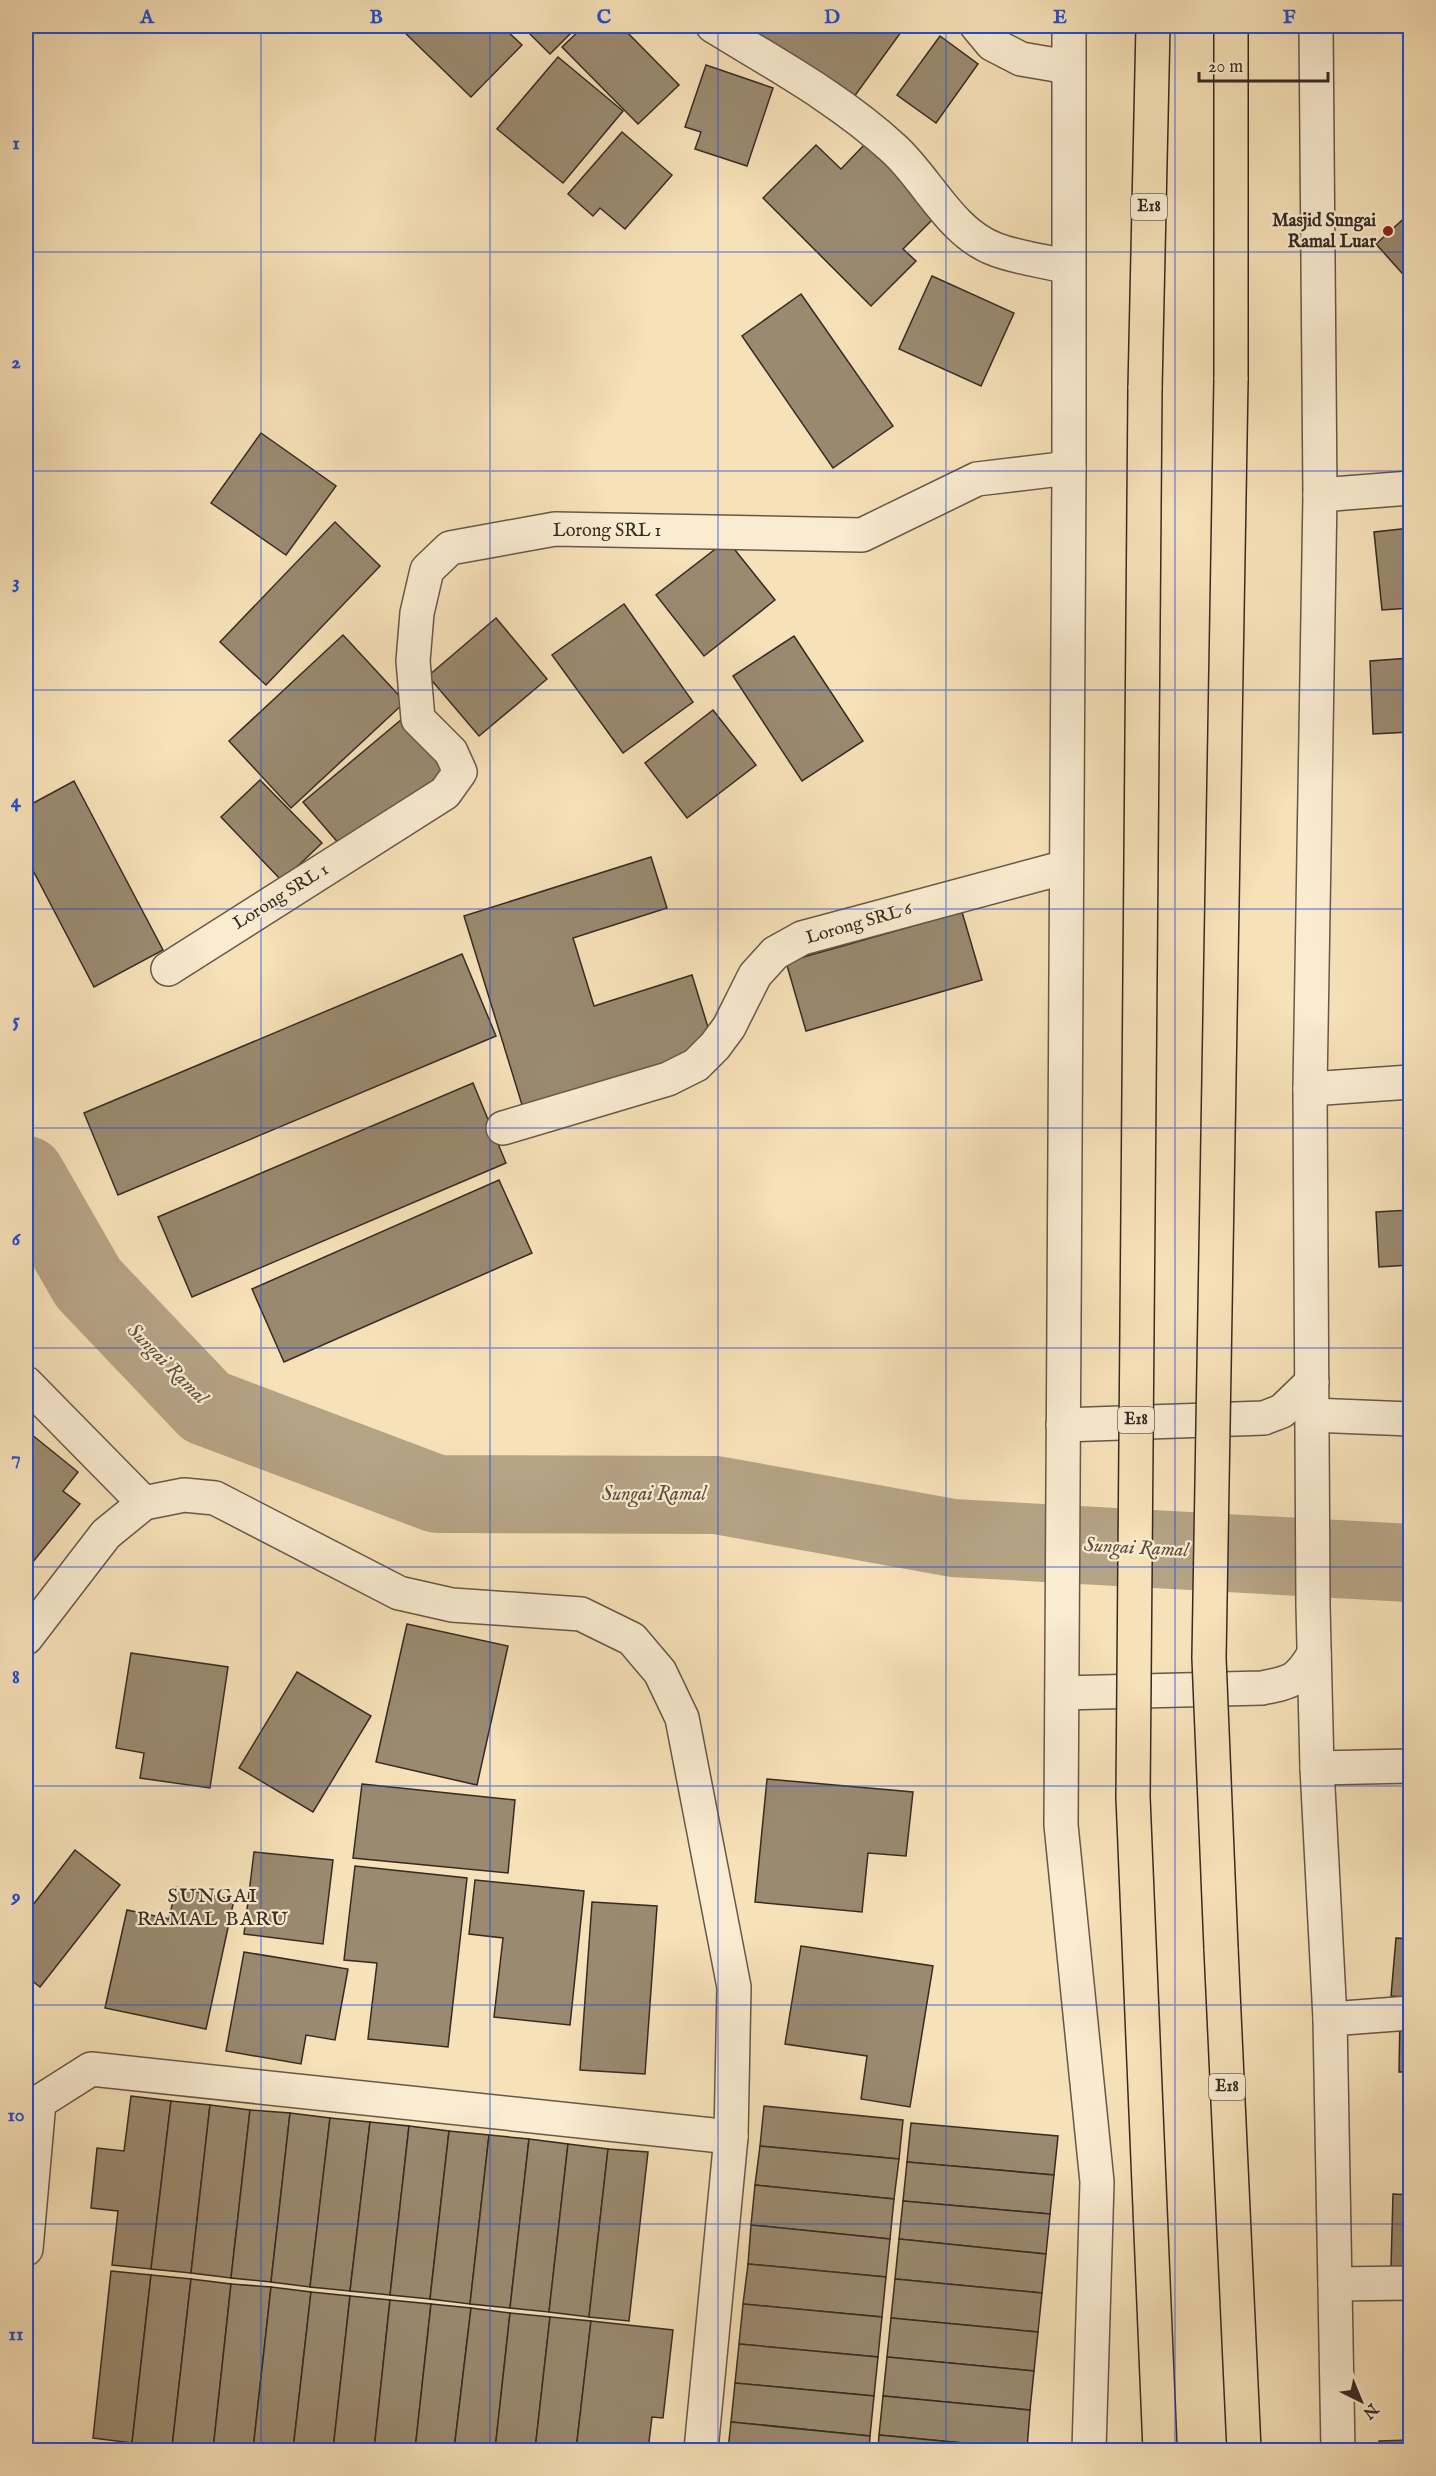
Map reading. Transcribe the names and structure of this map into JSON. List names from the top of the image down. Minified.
{"streets":{"highway":["E18"],"street":["Lorong SRL 1","Lorong SRL 6"]},"districts":["SUNGAI RAMAL BARU"],"water":["Sungai Ramal"],"places":["Masjid Sungai Ramal Luar"],"scale_bar":"20 m","north":"bottom right","grid":{"columns":["A","B","C","D","E","F"],"rows":["1","2","3","4","5","6","7","8","9","10","11"]}}
